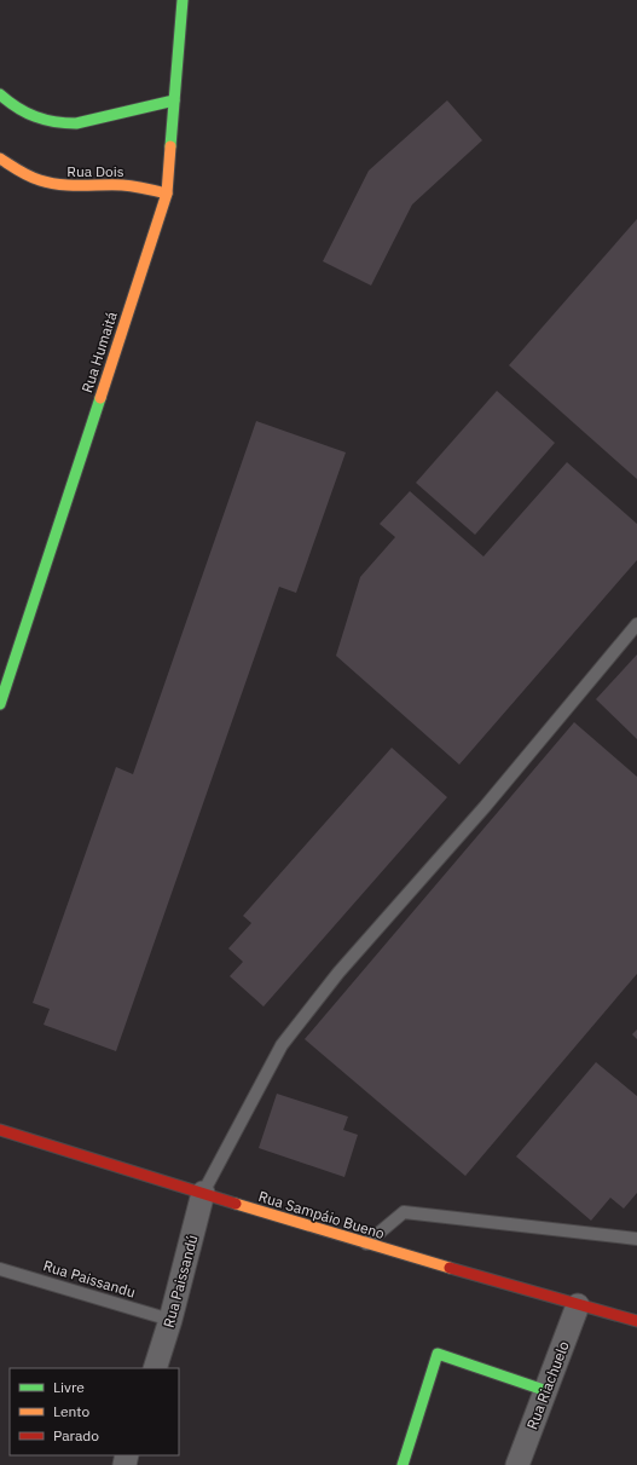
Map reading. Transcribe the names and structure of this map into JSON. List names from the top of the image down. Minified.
{"streets":{"street":["Rua Dois","Rua Humaitá","Rua Sampáio Bueno","Rua Paissandú","Rua Riachuelo"],"lane":["Rua Paissandu"]},"crossings":[["Rua Dois","Rua Humaitá"],["Rua Sampáio Bueno","Rua Paissandú"],["Rua Sampáio Bueno","Rua Riachuelo"],["Rua Paissandu","Rua Paissandú"]],"legend":["Livre","Lento","Parado"]}
